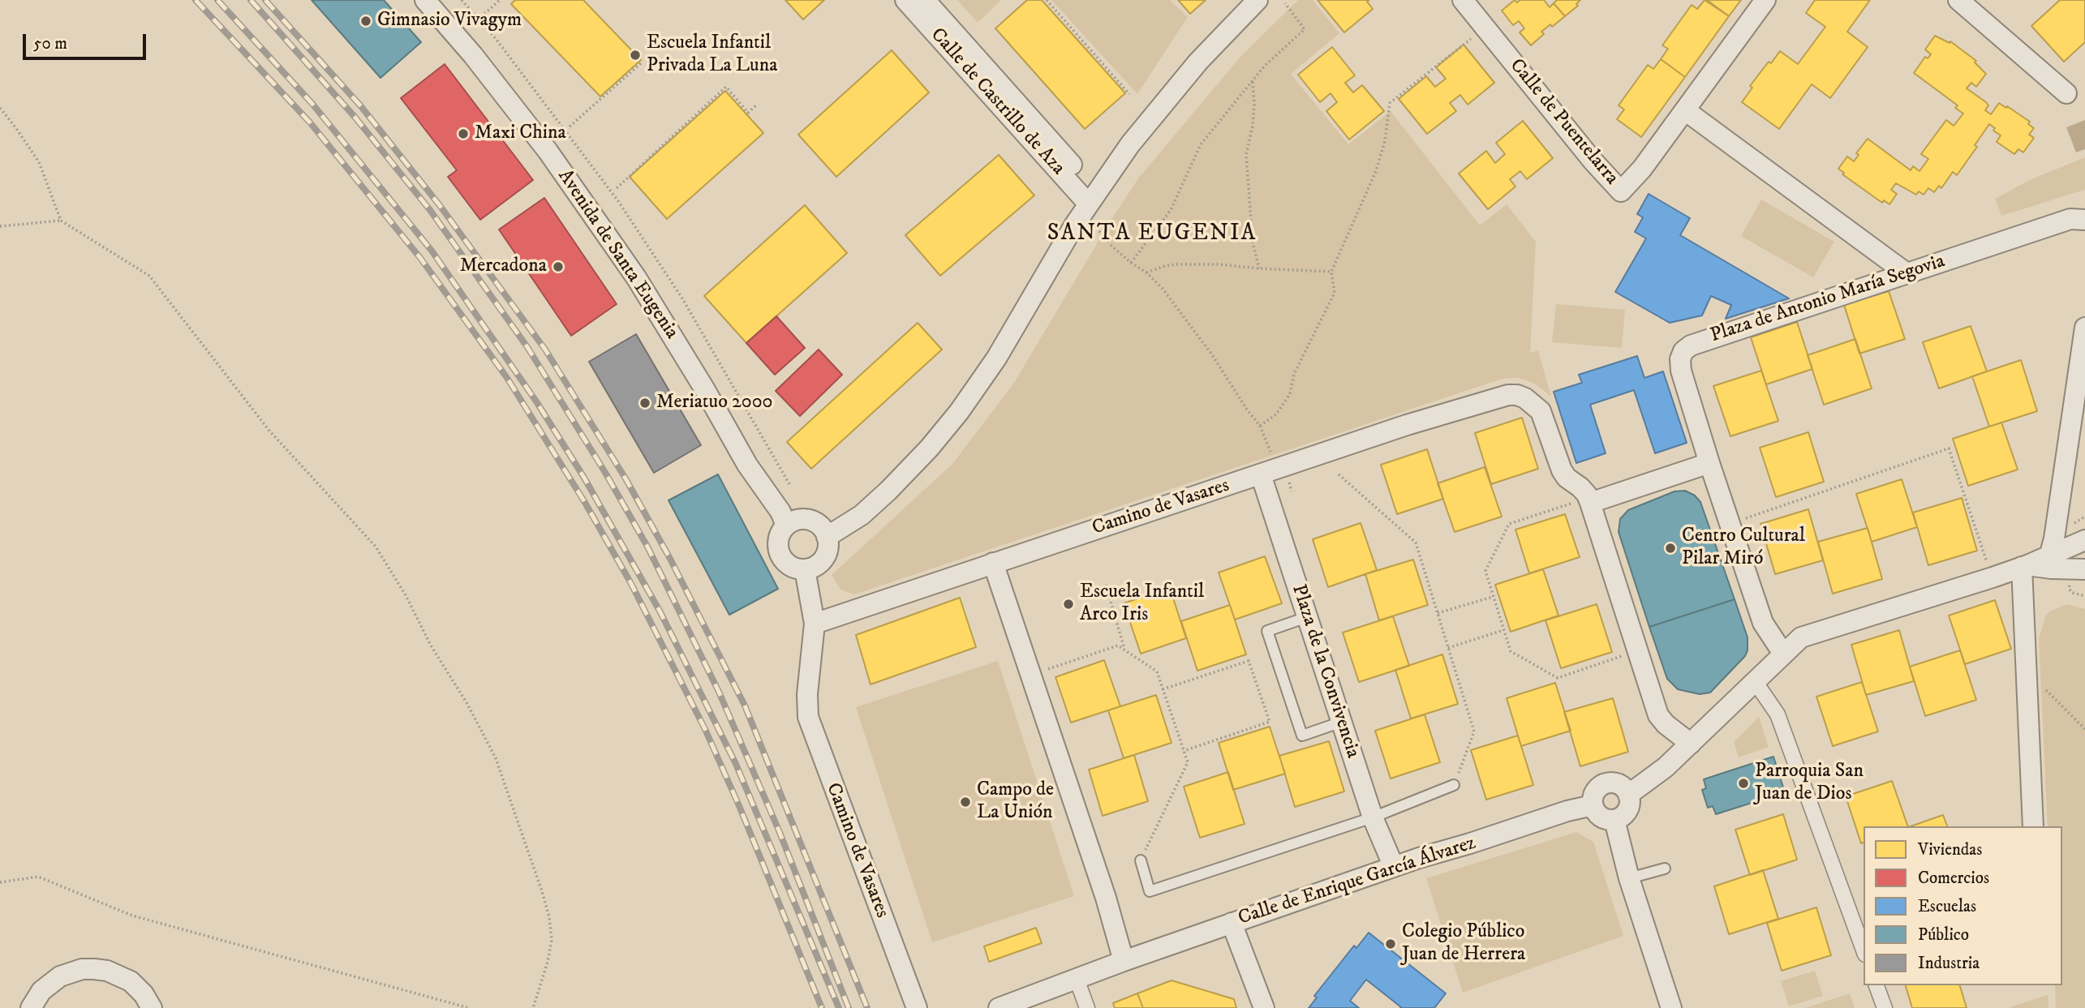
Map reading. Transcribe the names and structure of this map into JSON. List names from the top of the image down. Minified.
{"streets":{"street":["Calle de Castrillo de Aza","Calle de Puentelarra","Avenida de Santa Eugenia","Plaza de Antonio María Segovia","Camino de Vasares","Plaza de la Convivencia","Calle de Enrique García Álvarez"]},"crossings":[["Avenida de Santa Eugenia","Camino de Vasares"],["Camino de Vasares","Plaza de la Convivencia"],["Plaza de la Convivencia","Calle de Enrique García Álvarez"]],"districts":["SANTA EUGENIA"],"places":["Gimnasio Vivagym","Escuela Infantil Privada La Luna","Maxi China","Mercadona","Meriatuo 2000","Centro Cultural Pilar Miró","Escuela Infantil Arco Iris","Parroquia San Juan de Dios","Campo de La Unión","Colegio Público Juan de Herrera"],"legend":["Viviendas","Comercios","Escuelas","Público","Industria"],"scale_bar":"50 m"}
